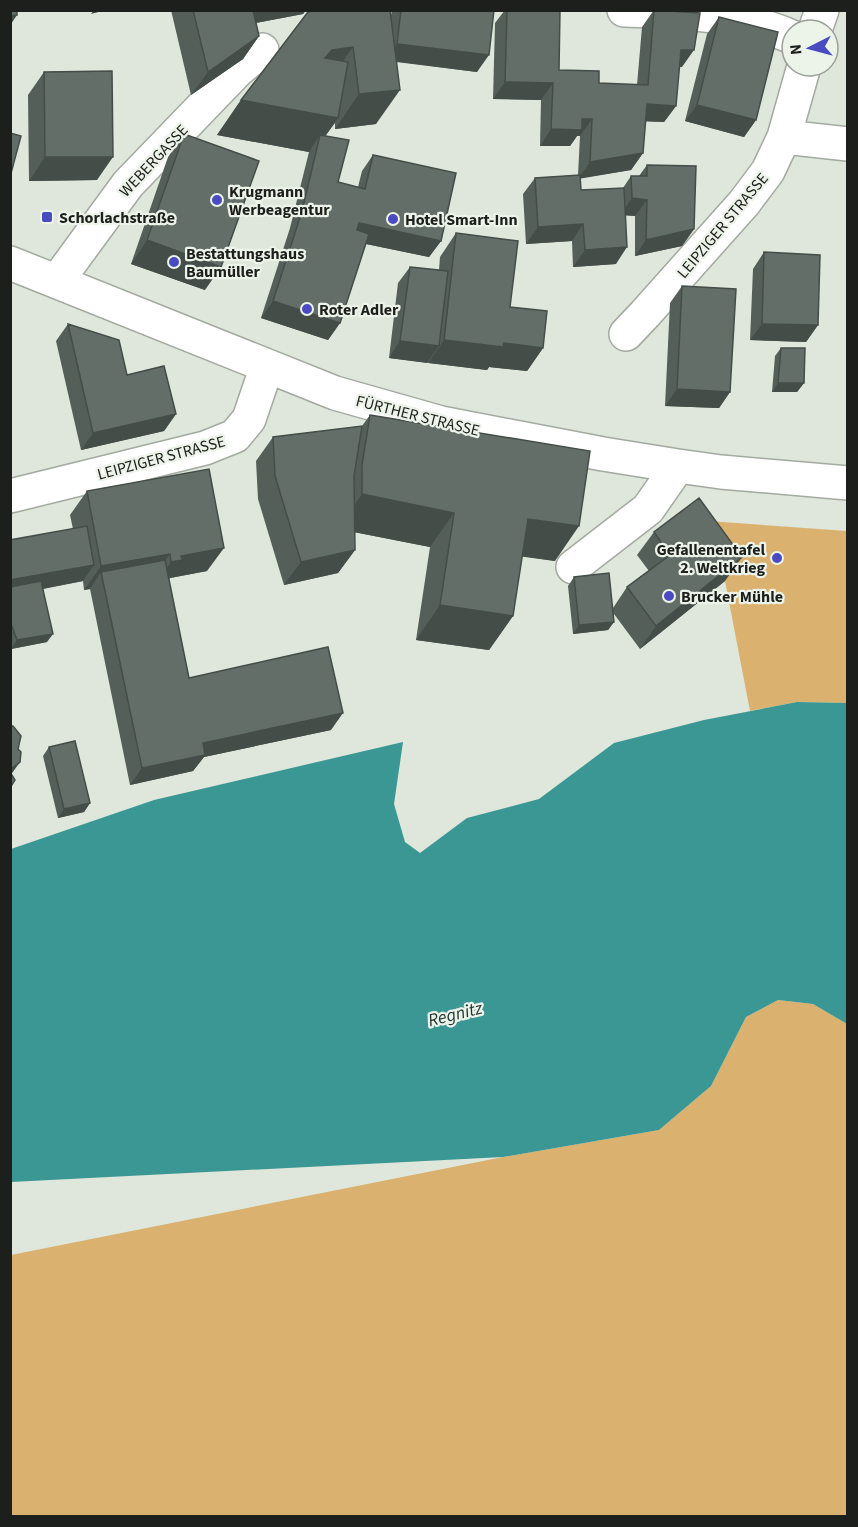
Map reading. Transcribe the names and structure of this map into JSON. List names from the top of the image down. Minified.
{"streets":{"street":["WEBERGASSE","LEIPZIGER STRASSE","FÜRTHER STRASSE"]},"crossings":[["WEBERGASSE","FÜRTHER STRASSE"],["LEIPZIGER STRASSE","FÜRTHER STRASSE"]],"water":["Regnitz"],"places":{"other":["Krugmann Werbeagentur","Hotel Smart-Inn","Bestattungshaus Baumüller","Roter Adler","Gefallenentafel 2. Weltkrieg","Brucker Mühle"],"transit":["Schorlachstraße"]},"north":"left"}
